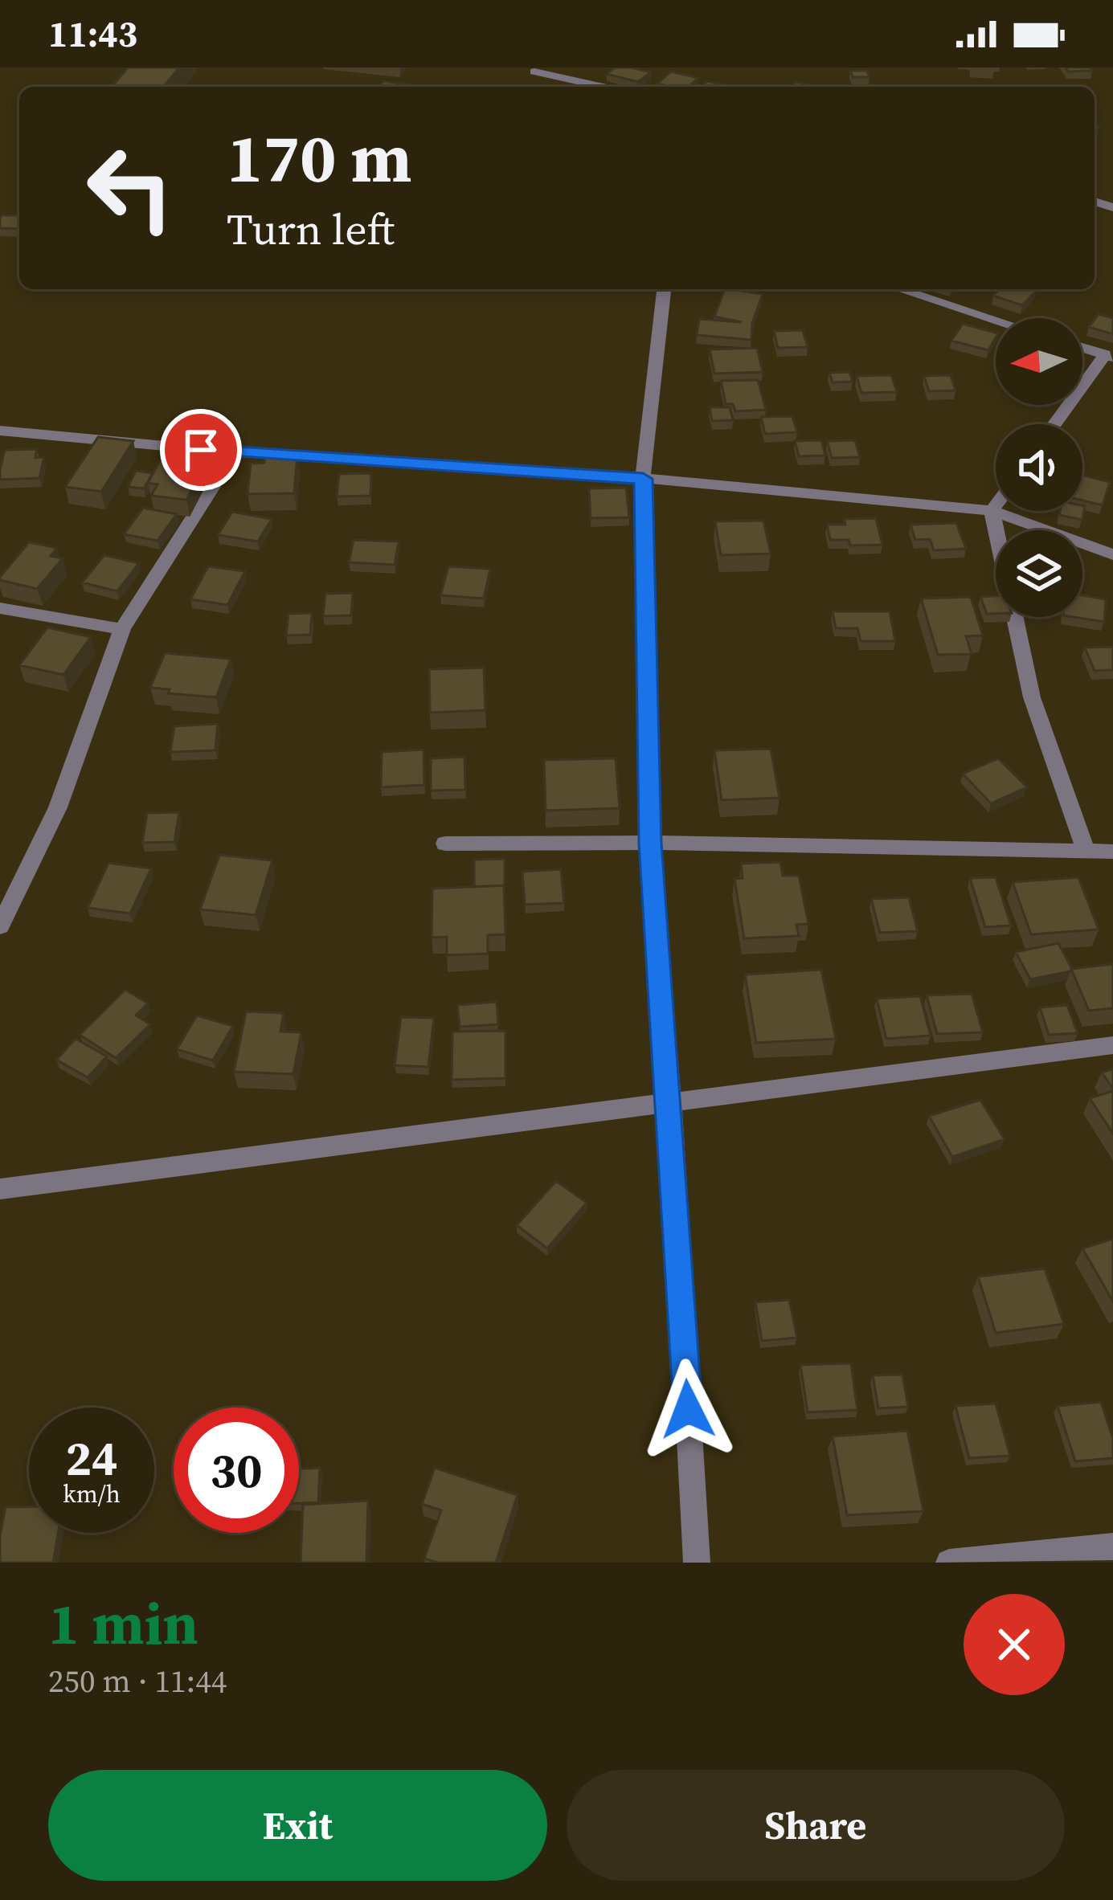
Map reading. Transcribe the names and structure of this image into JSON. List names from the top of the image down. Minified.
{"north":"left","page":{"status":"11:43","turn":["170 m","Turn left"],"speed":"24 km/h","limit":"30","heading":["1 min","250 m · 11:44"],"buttons":["Exit","Share"]}}
